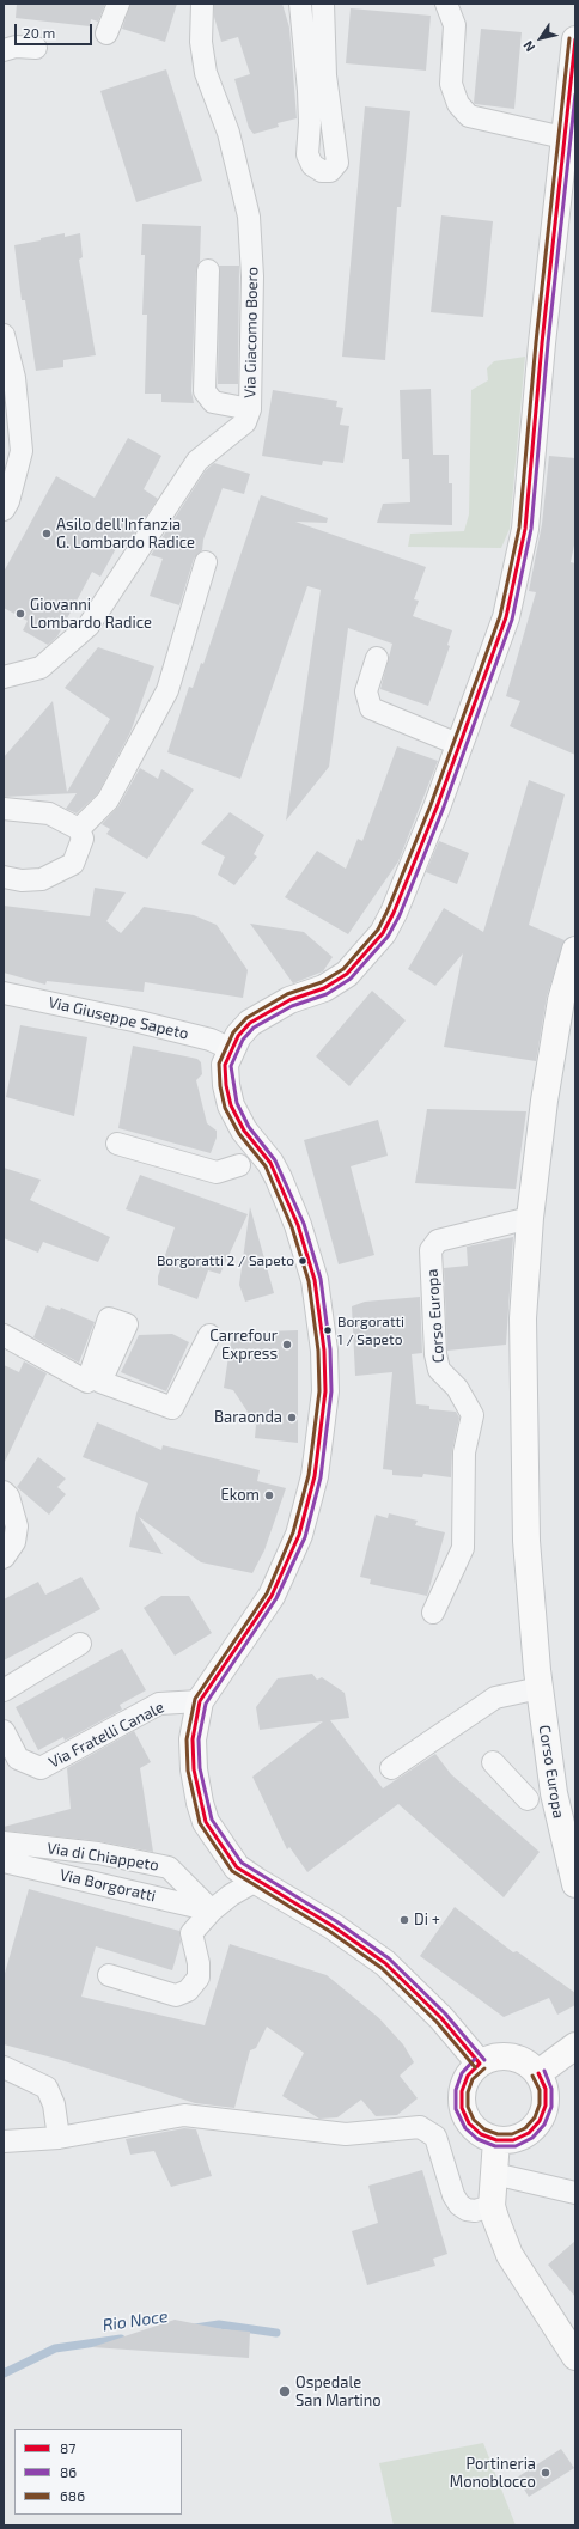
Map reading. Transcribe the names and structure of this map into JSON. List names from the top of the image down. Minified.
{"streets":{"street":["Via Giacomo Boero","Via Giuseppe Sapeto","Corso Europa","Via Fratelli Canale","Via di Chiappeto","Via Borgoratti"]},"crossings":[["Via di Chiappeto","Via Borgoratti"]],"water":["Rio Noce"],"places":["Asilo dell'Infanzia G. Lombardo Radice","Giovanni Lombardo Radice","Borgoratti 2 / Sapeto","Borgoratti 1 / Sapeto","Carrefour Express","Baraonda","Ekom","Di +","Ospedale San Martino","Portineria Monoblocco"],"lines":["transit line 686","transit line 87","transit line 86"],"legend":["87","86","686"],"scale_bar":"20 m","north":"bottom left"}
